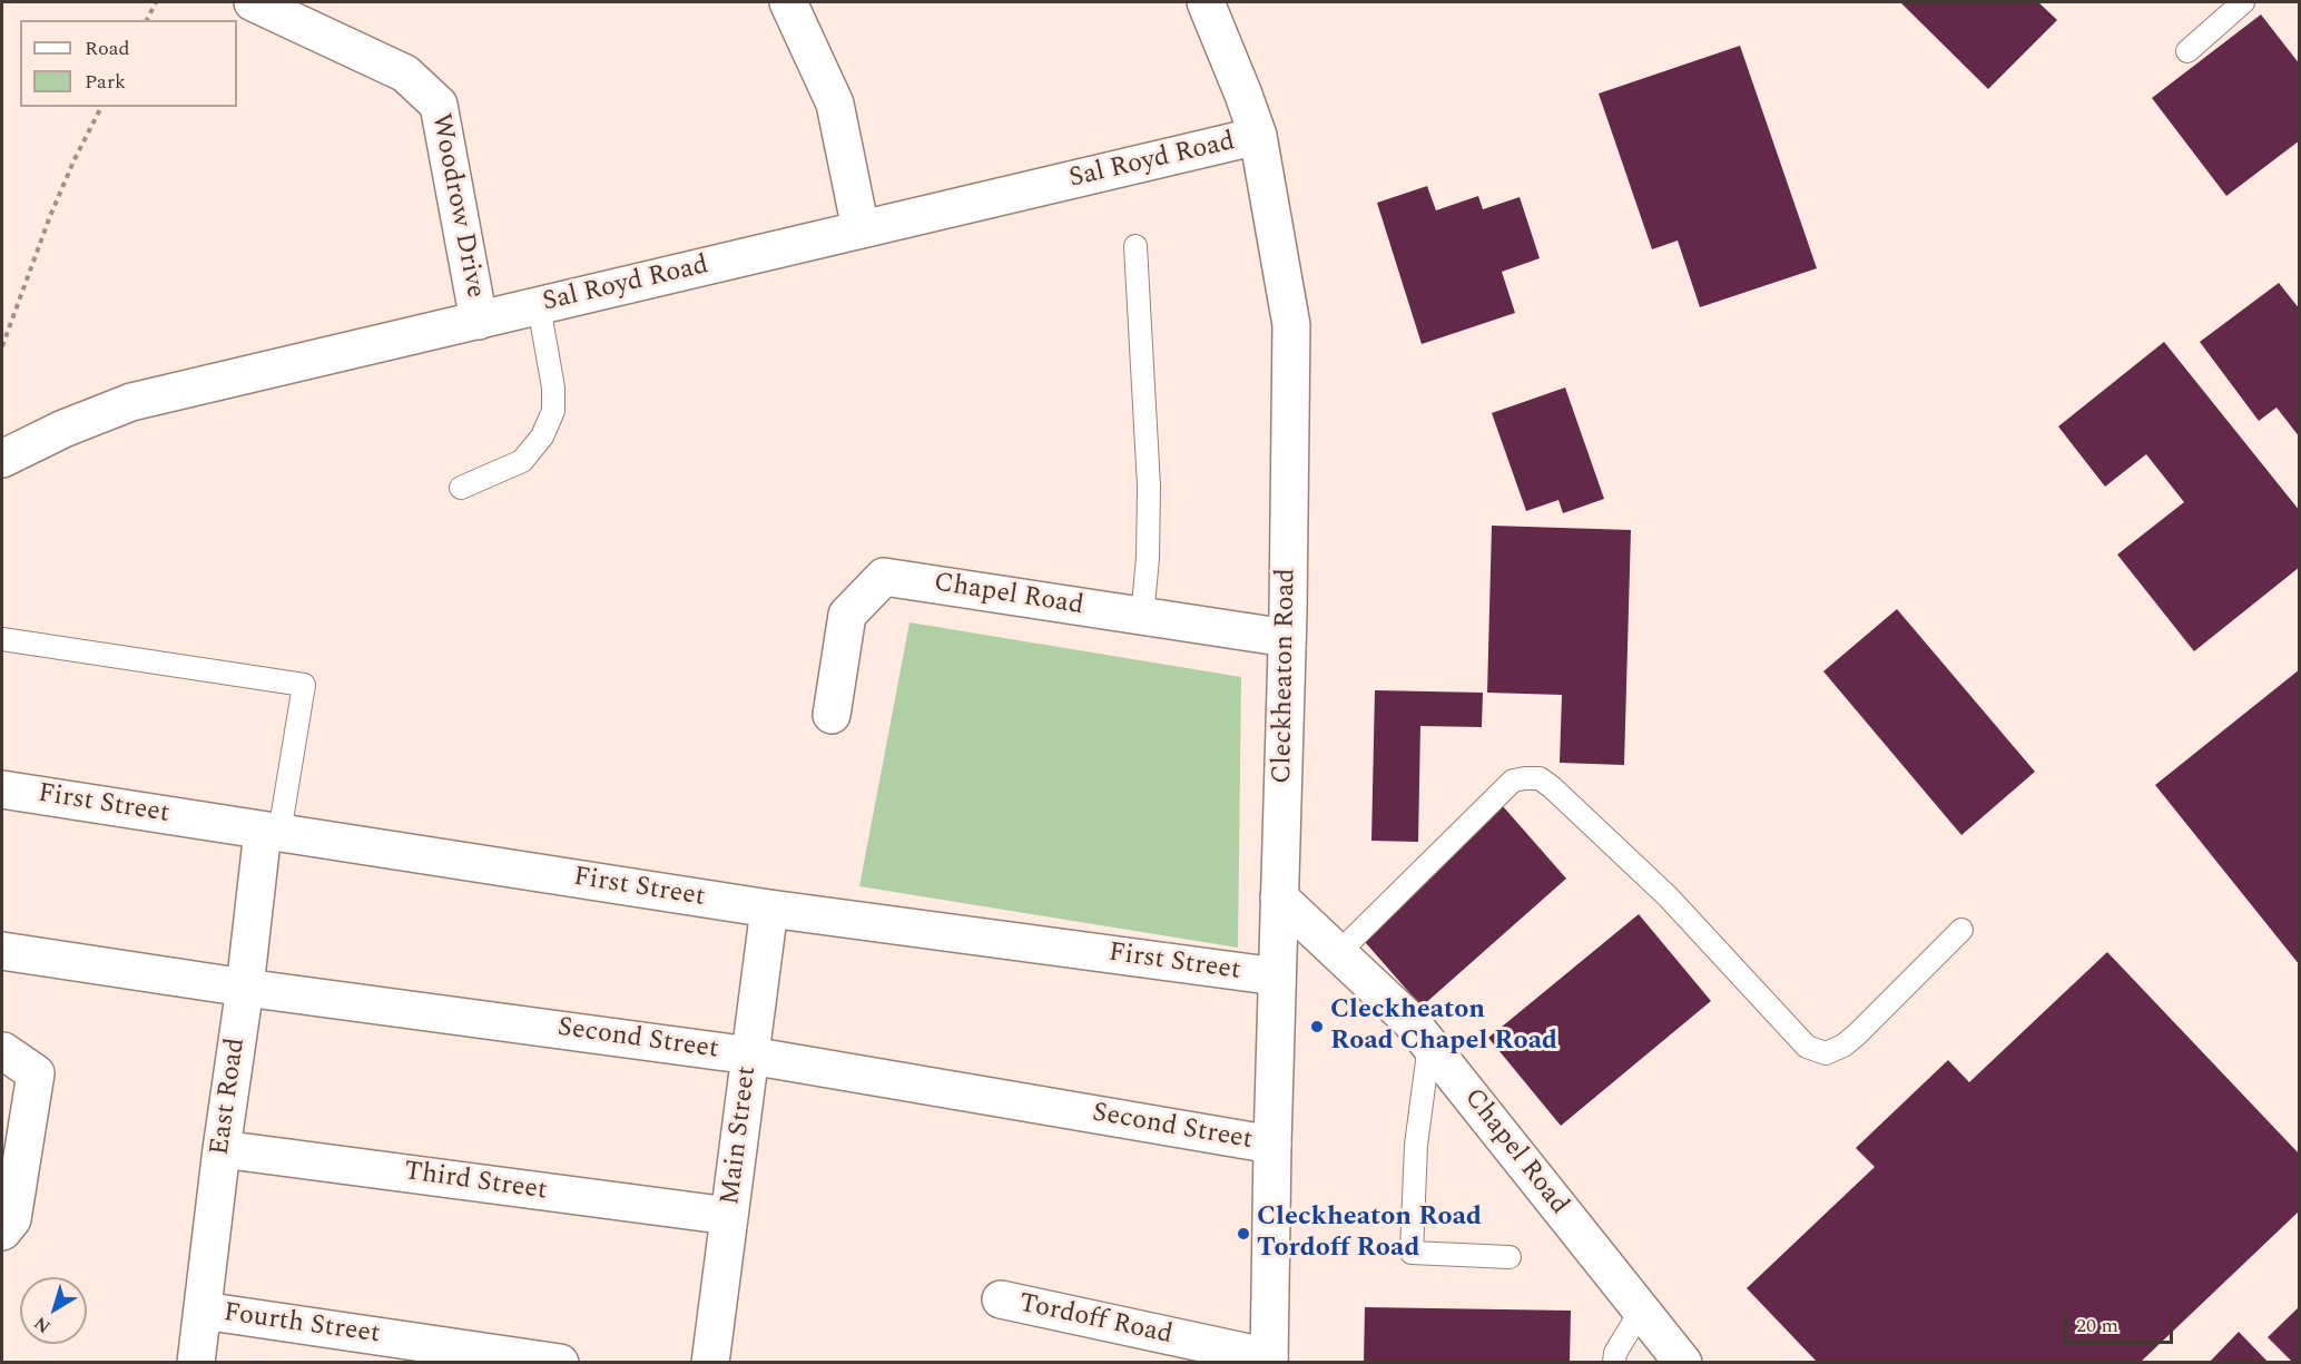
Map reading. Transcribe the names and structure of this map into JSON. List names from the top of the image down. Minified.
{"streets":{"street":["Sal Royd Road","Woodrow Drive","Chapel Road","Cleckheaton Road","First Street","Second Street","East Road","Main Street","Third Street","Tordoff Road","Fourth Street"]},"crossings":[["Sal Royd Road","Woodrow Drive"],["Sal Royd Road","Cleckheaton Road"],["Chapel Road","Cleckheaton Road"],["Cleckheaton Road","First Street"],["Cleckheaton Road","Second Street"],["Cleckheaton Road","Tordoff Road"],["First Street","East Road"],["First Street","Main Street"],["Second Street","East Road"],["Second Street","Main Street"],["East Road","Third Street"],["East Road","Fourth Street"],["Main Street","Third Street"]],"places":["Cleckheaton Road Chapel Road","Cleckheaton Road Tordoff Road"],"legend":["Road","Park"],"scale_bar":"20 m","north":"bottom left"}
